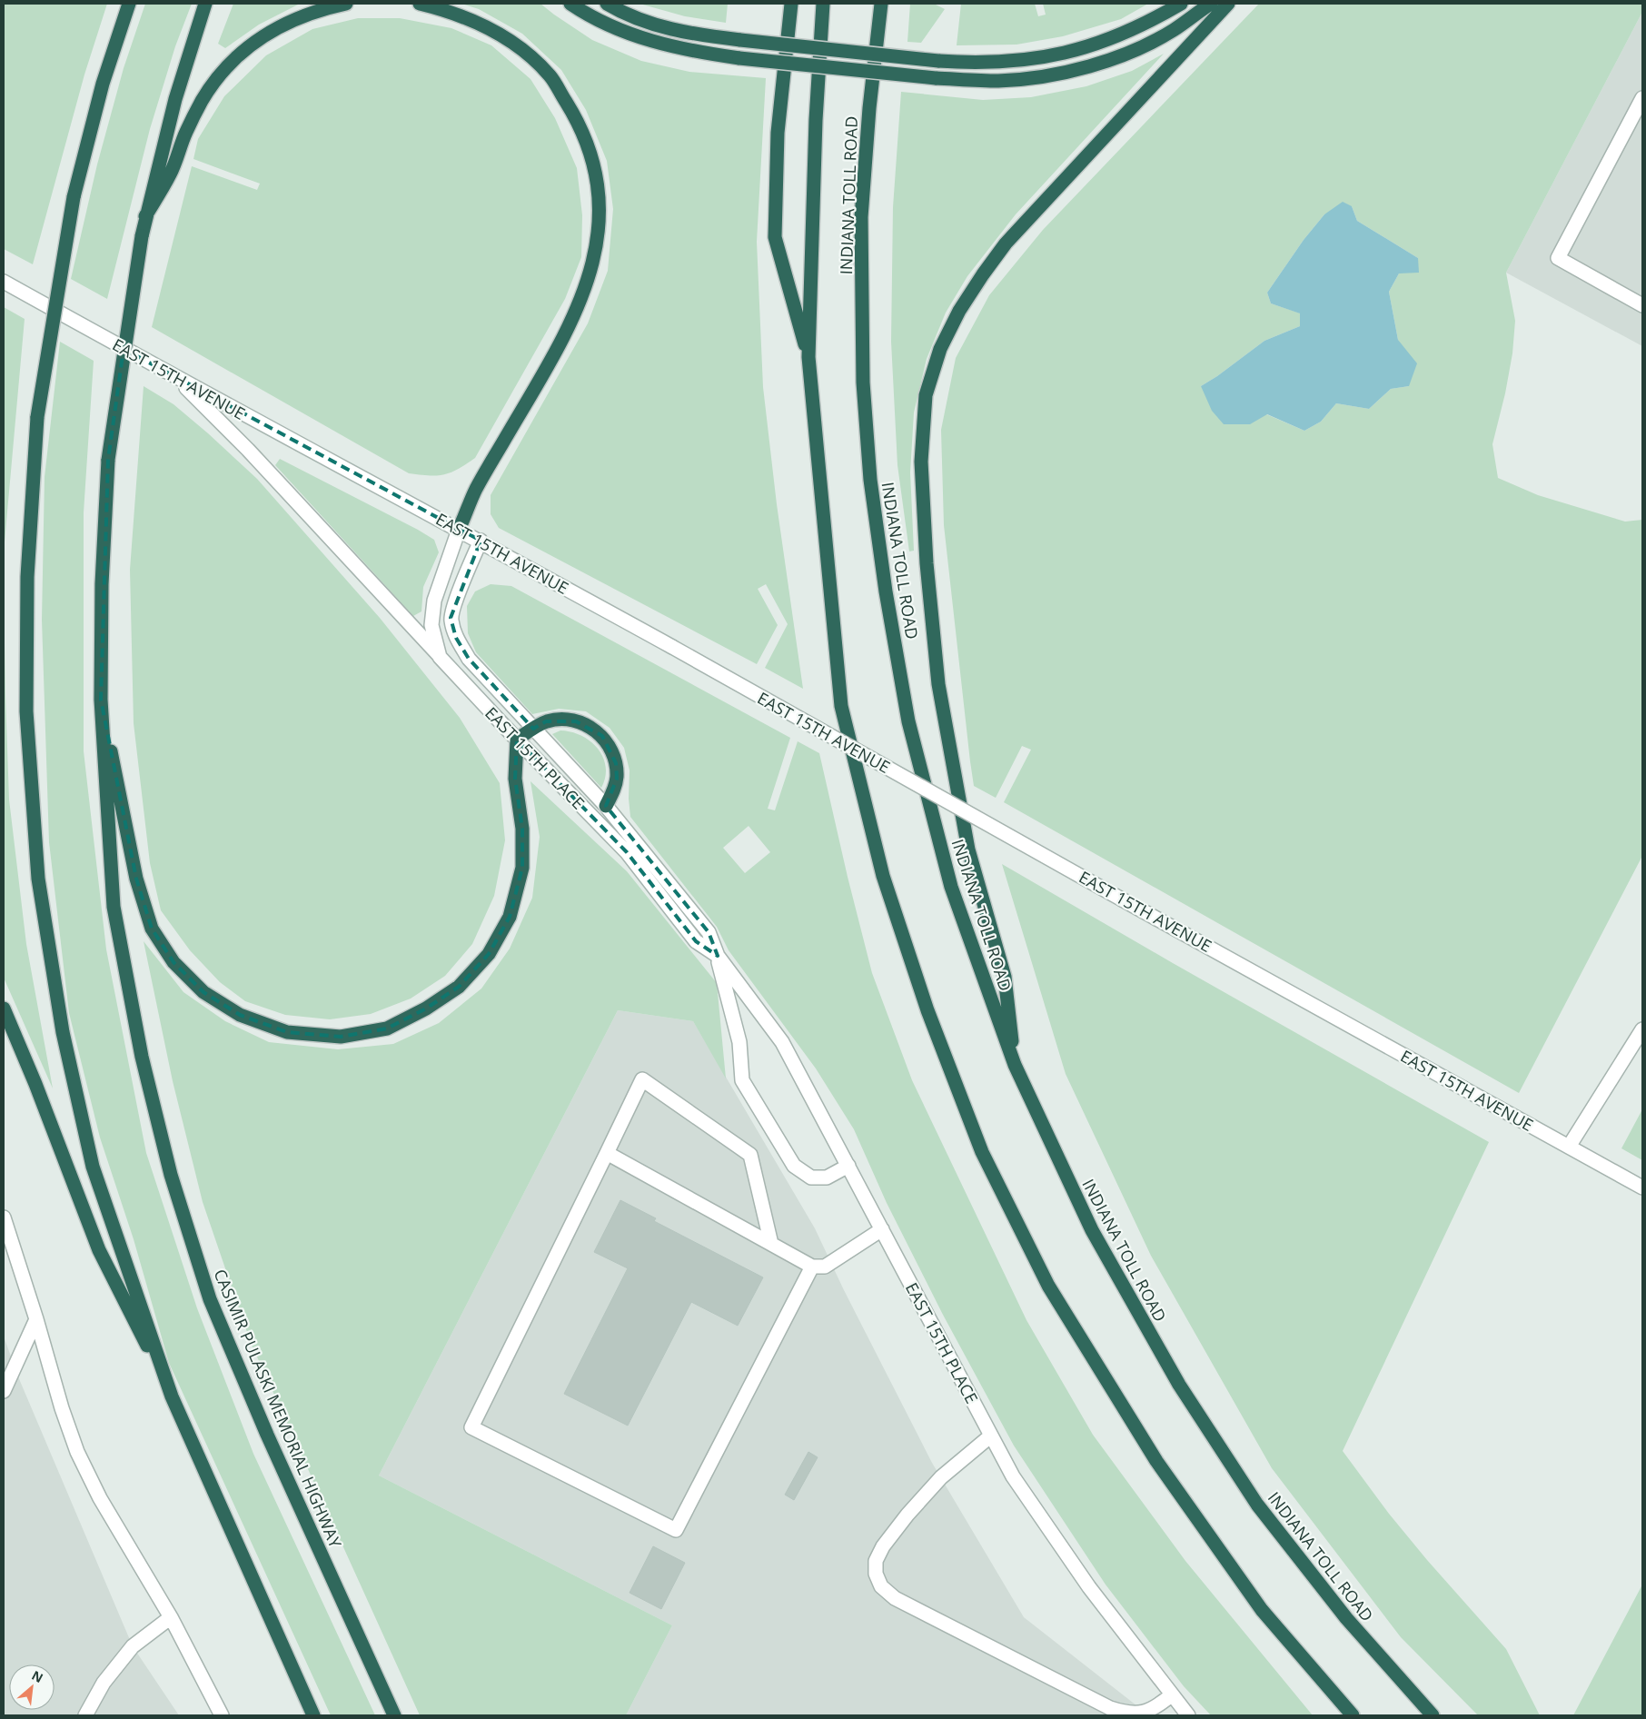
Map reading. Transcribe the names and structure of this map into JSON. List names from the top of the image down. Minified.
{"streets":{"highway":["INDIANA TOLL ROAD","CASIMIR PULASKI MEMORIAL HIGHWAY"],"street":["EAST 15TH AVENUE","EAST 15TH PLACE"]},"crossings":[["EAST 15TH AVENUE","EAST 15TH PLACE"]],"north":"top right"}
